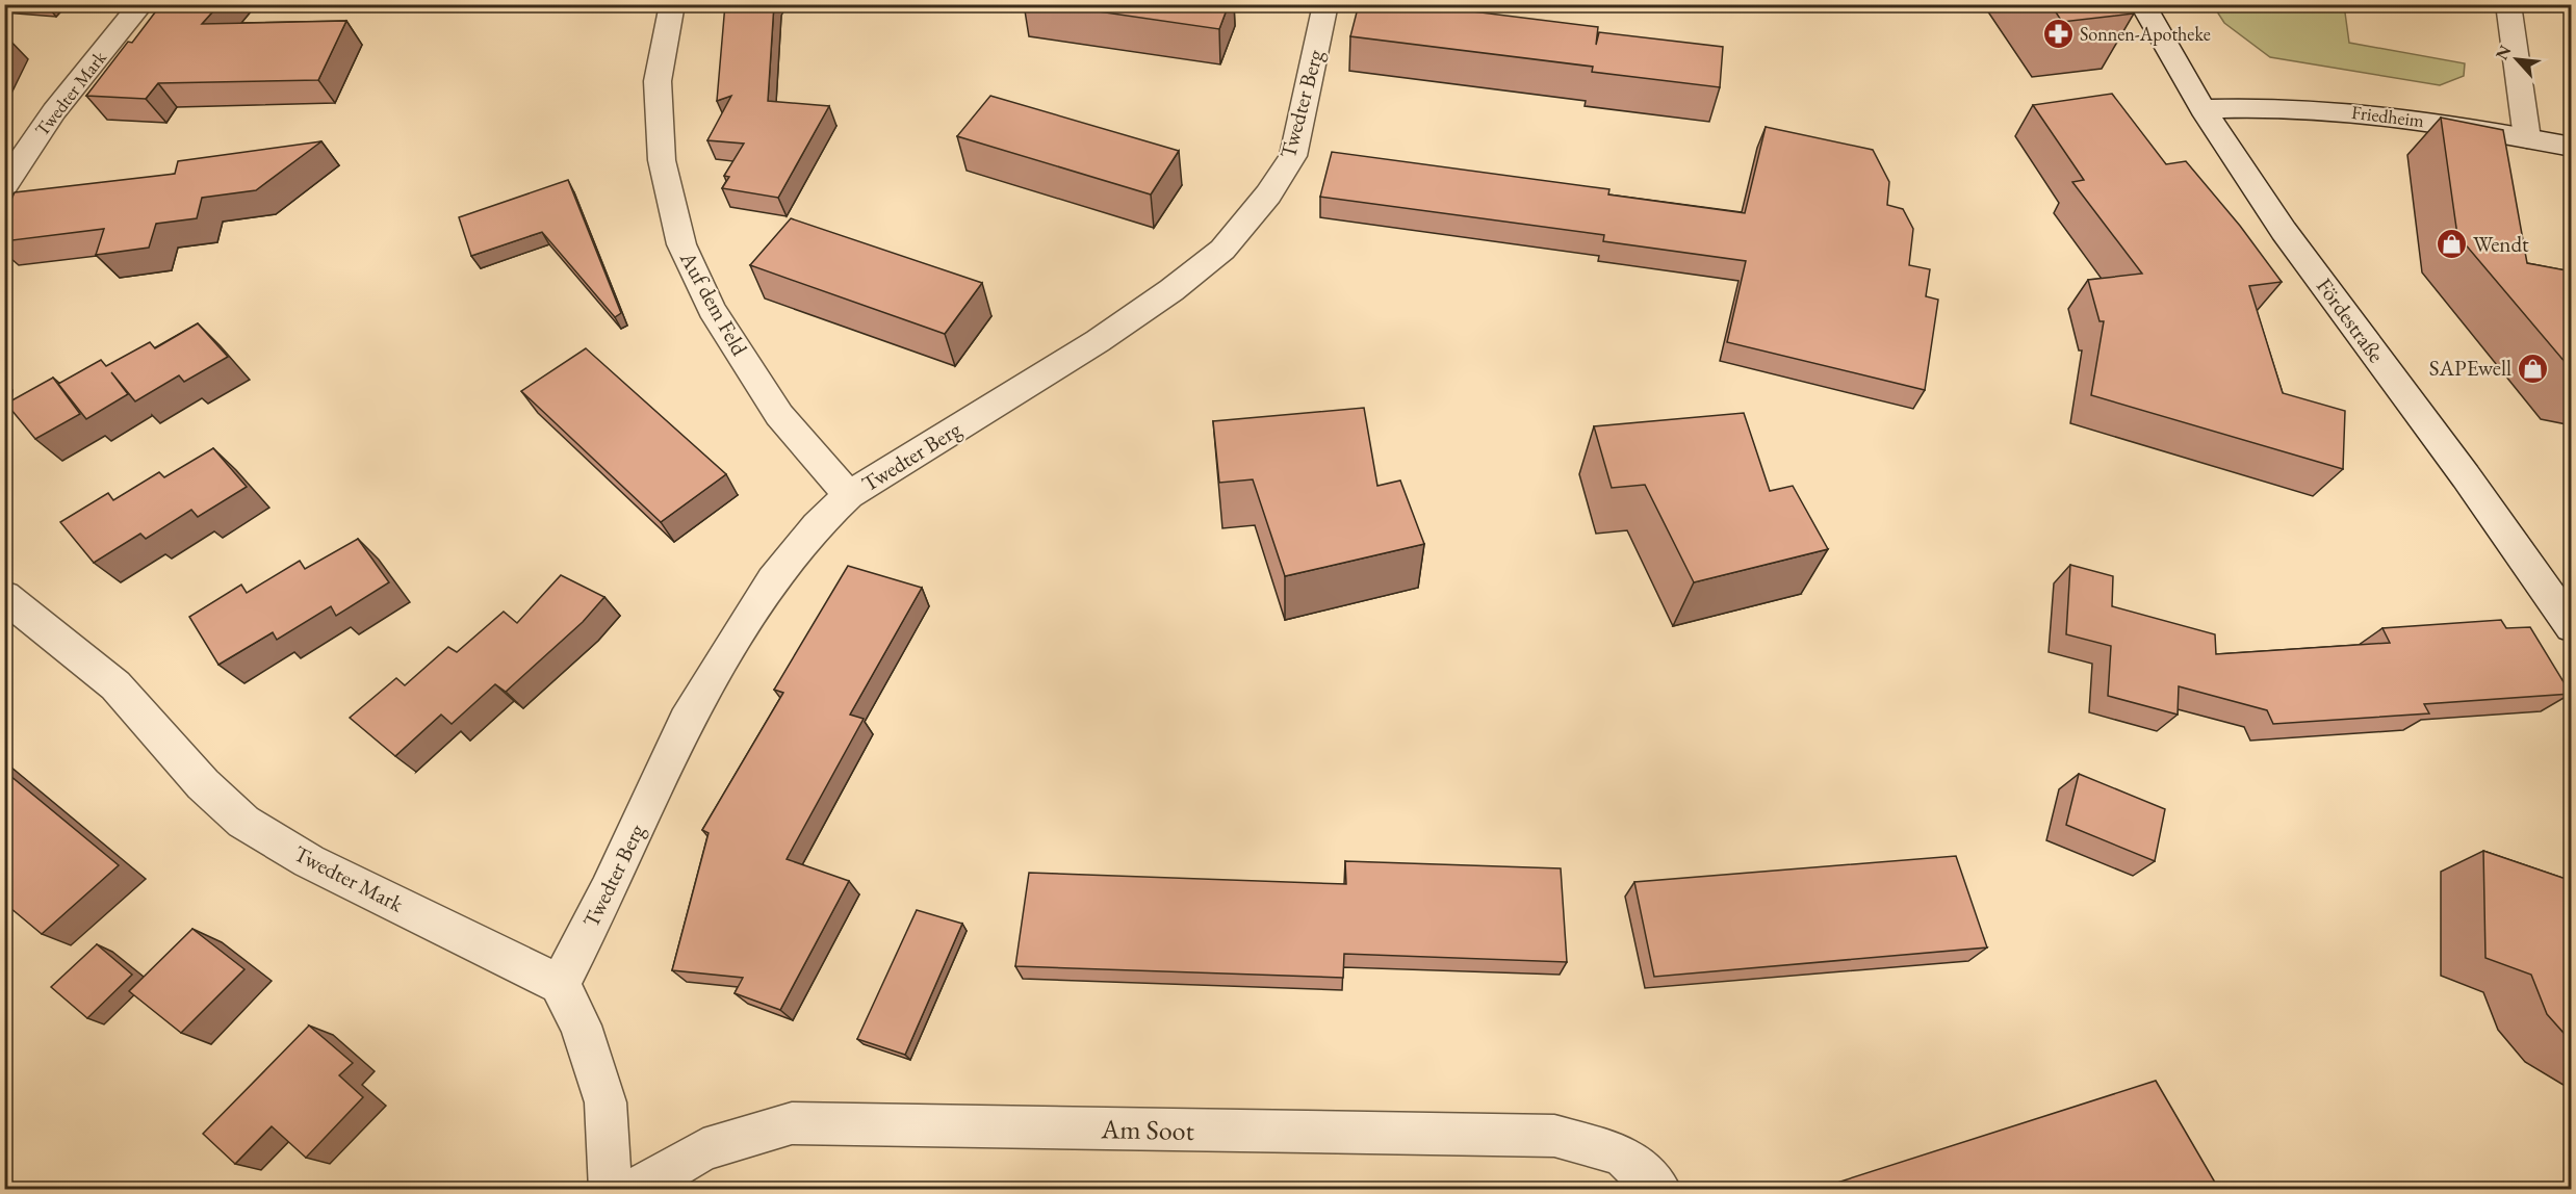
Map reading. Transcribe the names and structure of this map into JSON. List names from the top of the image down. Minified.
{"streets":{"street":["Twedter Mark","Twedter Berg","Friedheim","Auf dem Feld","Fördestraße","Am Soot"]},"crossings":[["Twedter Mark","Twedter Berg"],["Twedter Berg","Auf dem Feld"],["Friedheim","Fördestraße"]],"places":{"pharmacy":["Sonnen-Apotheke"],"shop":["Wendt","SAPEwell"]},"north":"top left"}
